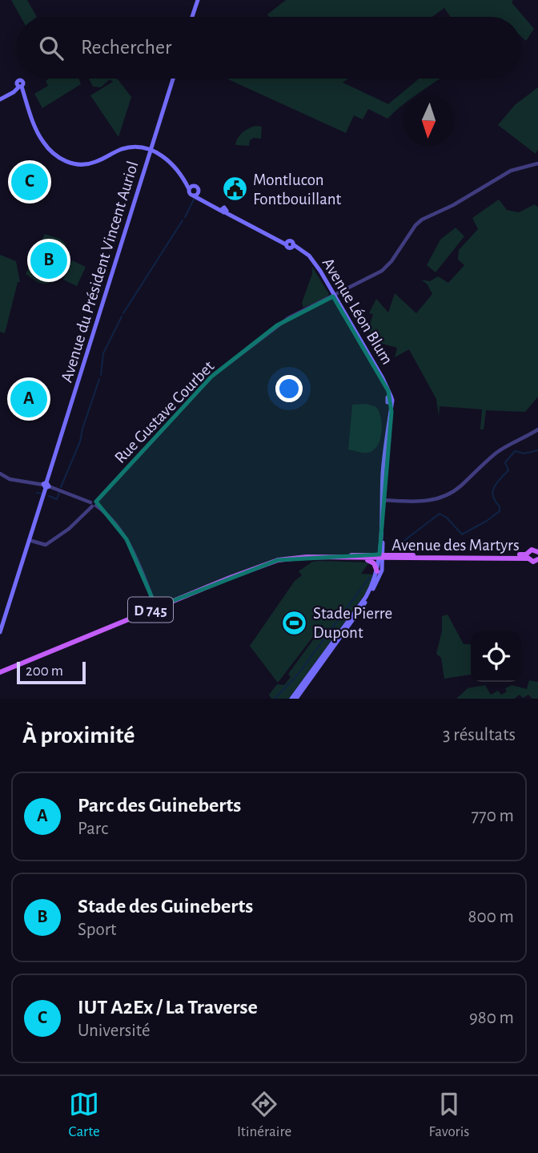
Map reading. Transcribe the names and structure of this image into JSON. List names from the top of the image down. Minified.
{"streets":{"main road":["Avenue du Président Vincent Auriol","Avenue Léon Blum","Avenue des Martyrs","D 745"],"street":["Rue Gustave Courbet"]},"crossings":[["Avenue du Président Vincent Auriol","Avenue Léon Blum"],["Avenue du Président Vincent Auriol","Rue Gustave Courbet"],["Avenue Léon Blum","Rue Gustave Courbet"],["Avenue Léon Blum","Avenue des Martyrs"],["Avenue Léon Blum","D 745"],["Avenue des Martyrs","D 745"]],"places":{"public building":["Montlucon Fontbouillant"],"sports":["Stade Pierre Dupont"]},"scale_bar":"200 m","north":"bottom","page":{"search":"Rechercher","pins":["C","B","A"],"scale":"200 m","heading":["À proximité","3 résultats"],"list":[{"mark":"A","name":"Parc des Guineberts","note":"Parc","value":"770 m"},{"mark":"B","name":"Stade des Guineberts","note":"Sport","value":"800 m"},{"mark":"C","name":"IUT A2Ex / La Traverse","note":"Université","value":"980 m"}],"nav":["Carte","Itinéraire","Favoris"]}}
